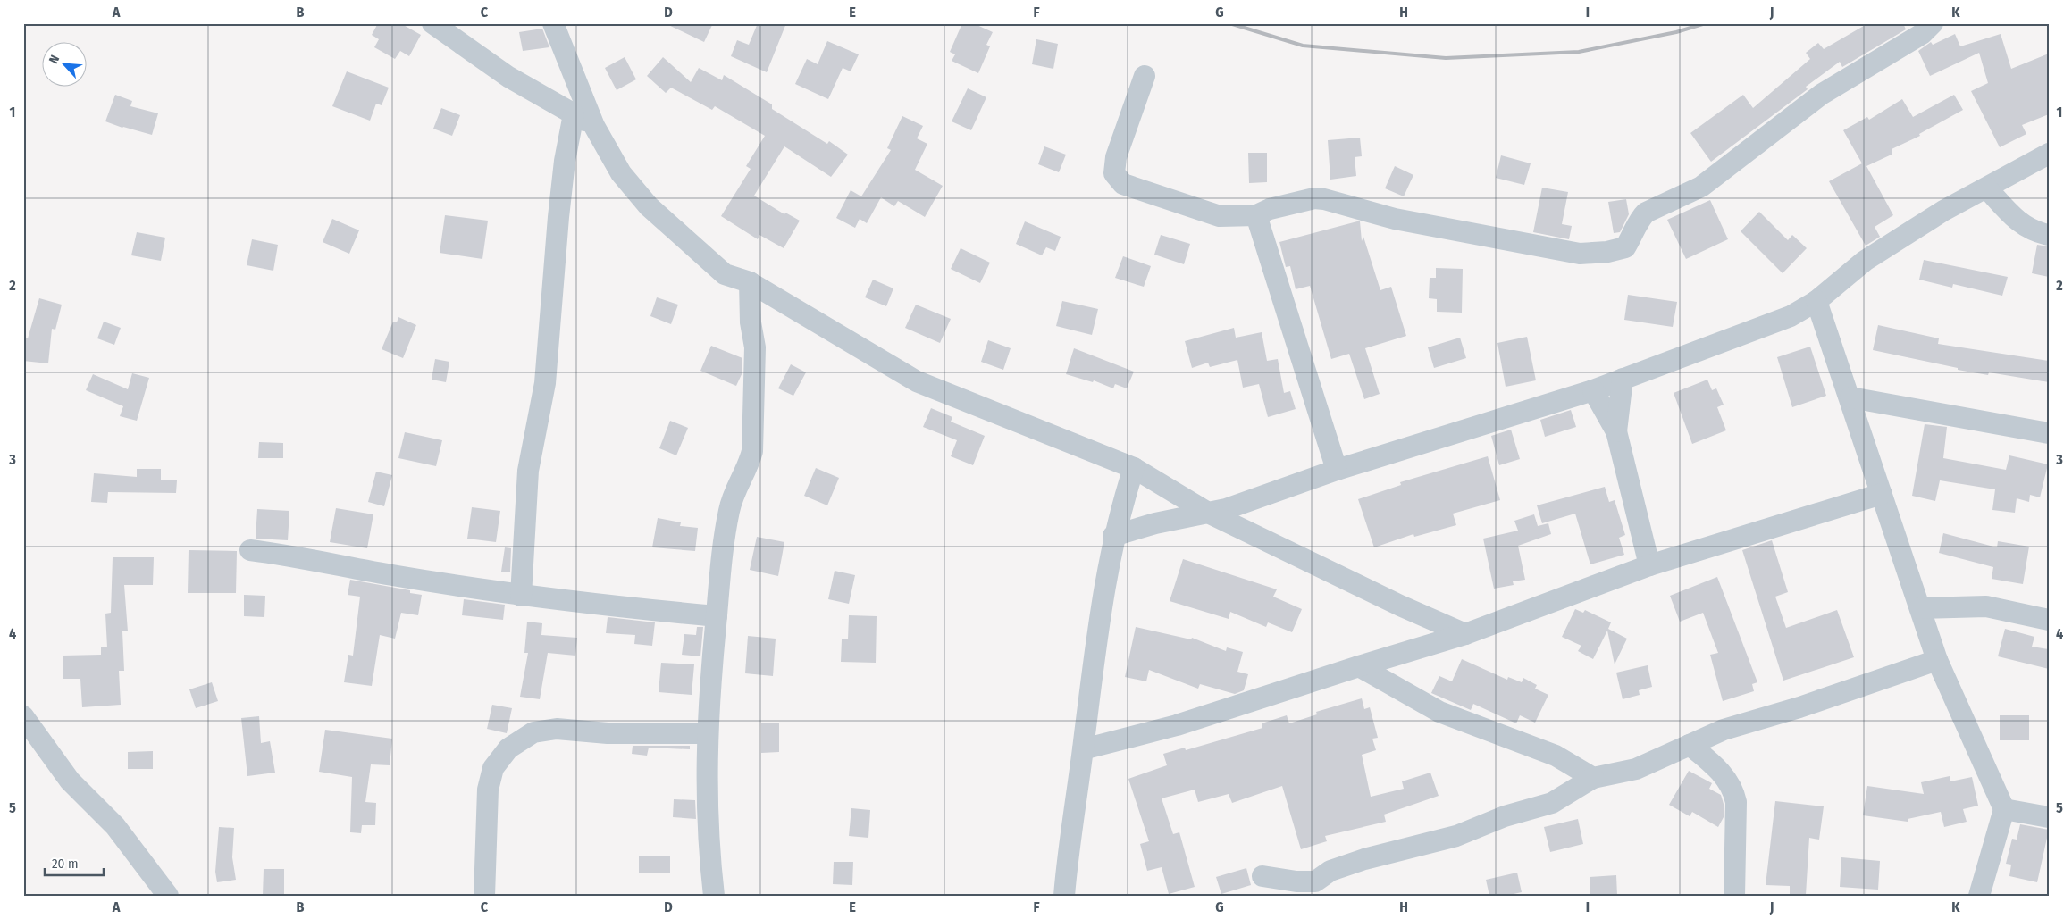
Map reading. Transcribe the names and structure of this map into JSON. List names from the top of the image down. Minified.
{"scale_bar":"20 m","north":"top left","grid":{"columns":["A","B","C","D","E","F","G","H","I","J","K"],"rows":["1","2","3","4","5"]}}
